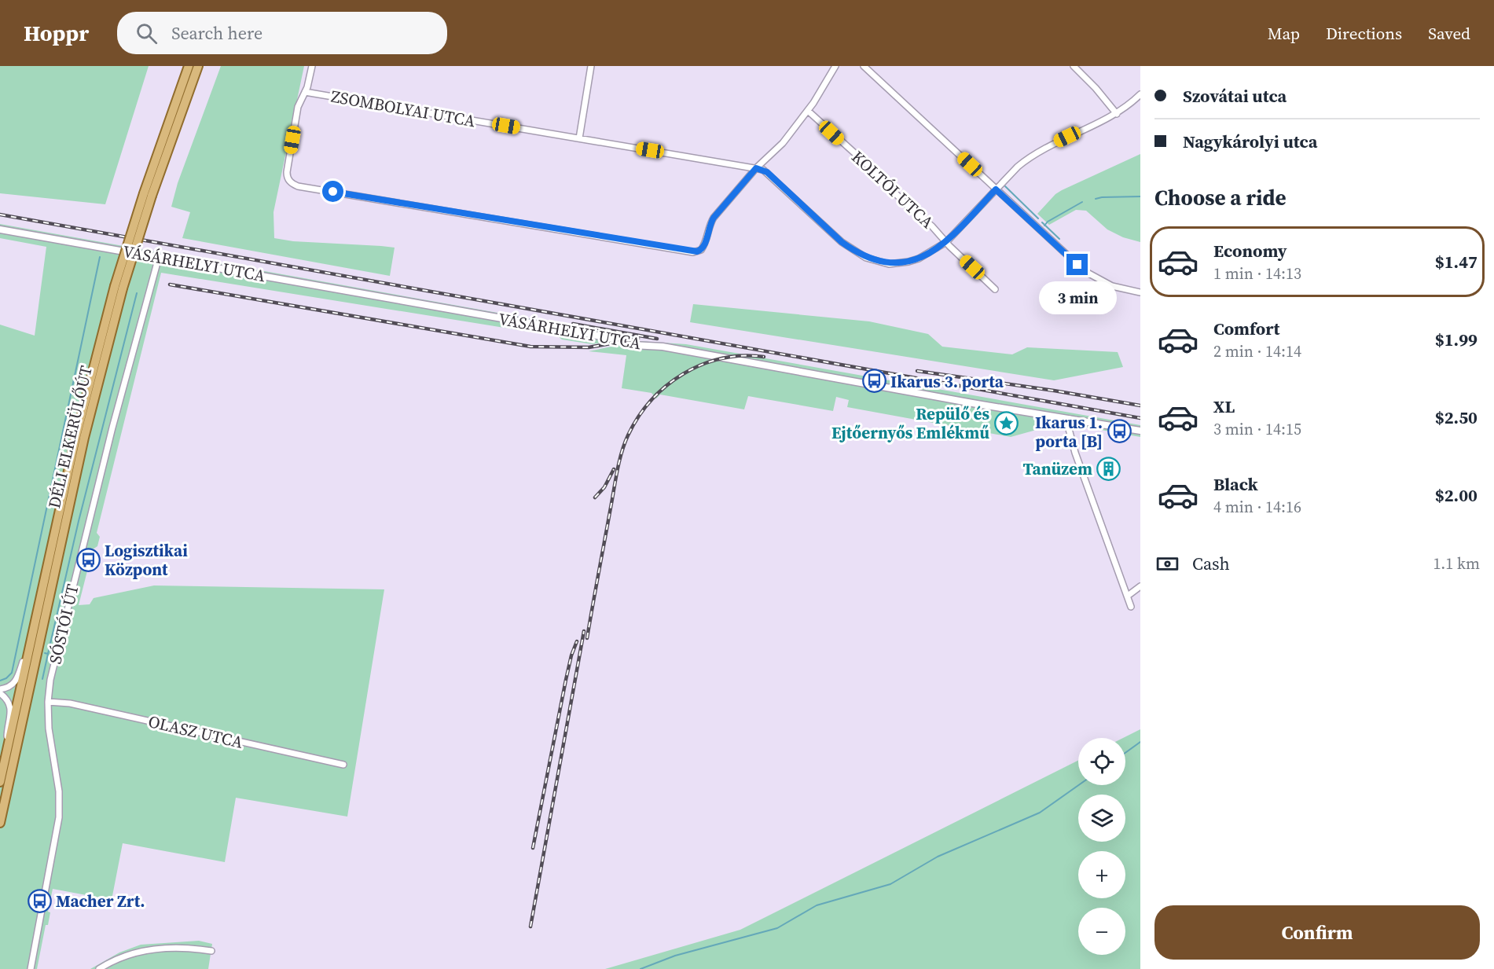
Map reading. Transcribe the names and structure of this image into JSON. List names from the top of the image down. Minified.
{"streets":{"main road":["DÉLI ELKERÜLŐÚT"],"street":["ZSOMBOLYAI UTCA","KOLTÓI UTCA","VÁSÁRHELYI UTCA","SÓSTÓI ÚT","OLASZ UTCA"]},"crossings":[["ZSOMBOLYAI UTCA","KOLTÓI UTCA"],["VÁSÁRHELYI UTCA","SÓSTÓI ÚT"],["SÓSTÓI ÚT","OLASZ UTCA"]],"places":{"bus stop":["Ikarus 3. porta","Ikarus 1. porta [B]","Logisztikai Központ","Macher Zrt."],"place":["Repülő és Ejtőernyős Emlékmű"],"building":["Tanüzem"]},"page":{"header":"Hoppr","search":"Search here","nav":["Map","Directions","Saved"],"banner":["Szovátai utca","Nagykárolyi utca"],"heading":"Choose a ride","list":[{"name":"Economy","note":"1 min · 14:13","value":"$1.47"},{"name":"Comfort","note":"2 min · 14:14","value":"$1.99"},{"name":"XL","note":"3 min · 14:15","value":"$2.50"},{"name":"Black","note":"4 min · 14:16","value":"$2.00"}],"bubble":"3 min","pay":["Cash","1.1 km"],"map_buttons":["+","−"],"buttons":"Confirm"}}
